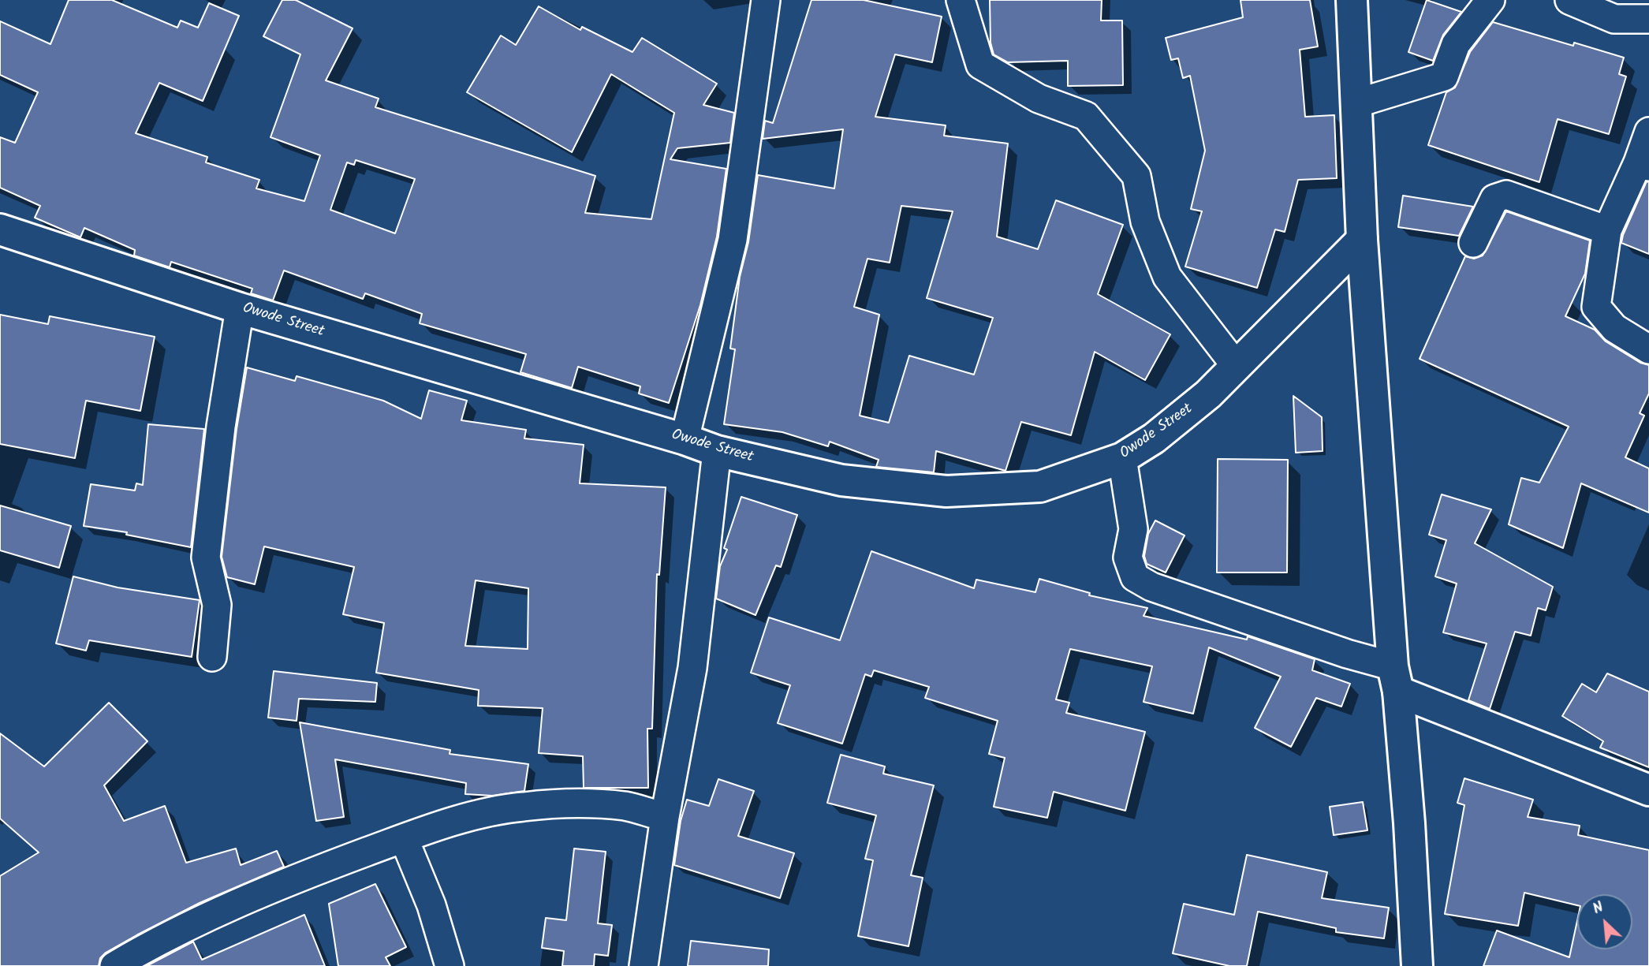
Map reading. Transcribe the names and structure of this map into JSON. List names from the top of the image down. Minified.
{"streets":{"street":["Owode Street"]},"north":"top left"}
